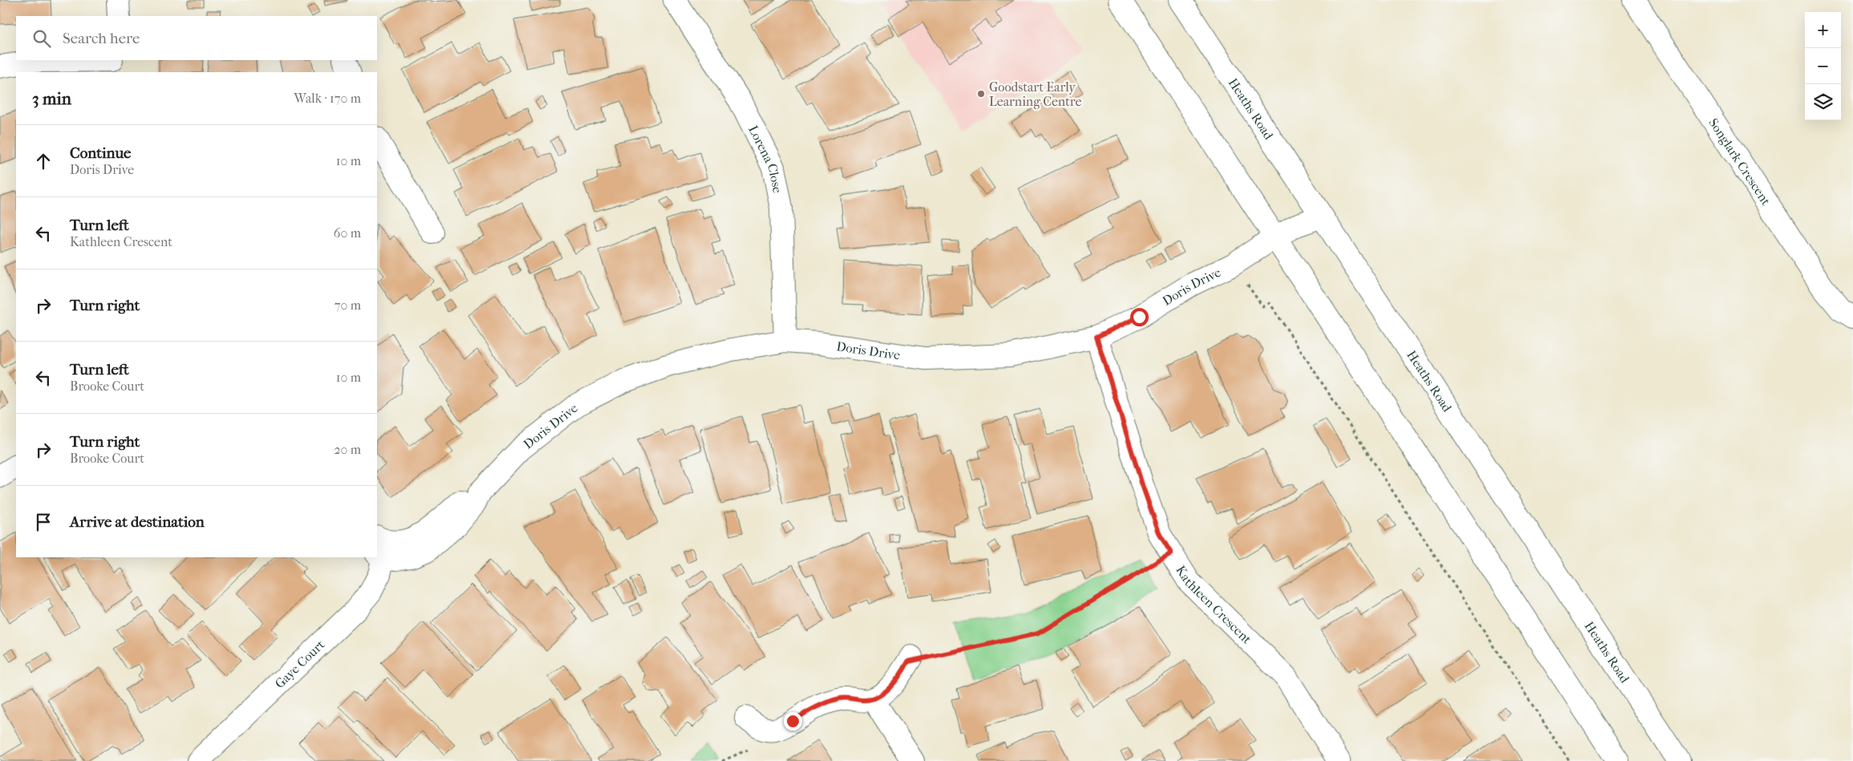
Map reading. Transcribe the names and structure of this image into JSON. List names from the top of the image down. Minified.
{"streets":{"street":["Heaths Road","Lorena Close","Songlark Crescent","Doris Drive","Kathleen Crescent","Gaye Court"]},"crossings":[["Heaths Road","Doris Drive"],["Lorena Close","Doris Drive"],["Doris Drive","Kathleen Crescent"],["Doris Drive","Gaye Court"]],"places":["Goodstart Early Learning Centre"],"page":{"map_buttons":["+","−"],"search":"Search here","heading":["3 min","Walk · 170 m"],"list":[["Continue","Doris Drive","10 m"],["Turn left","Kathleen Crescent","60 m"],["Turn right","70 m"],["Turn left","Brooke Court","10 m"],["Turn right","Brooke Court","20 m"],"Arrive at destination"]}}
